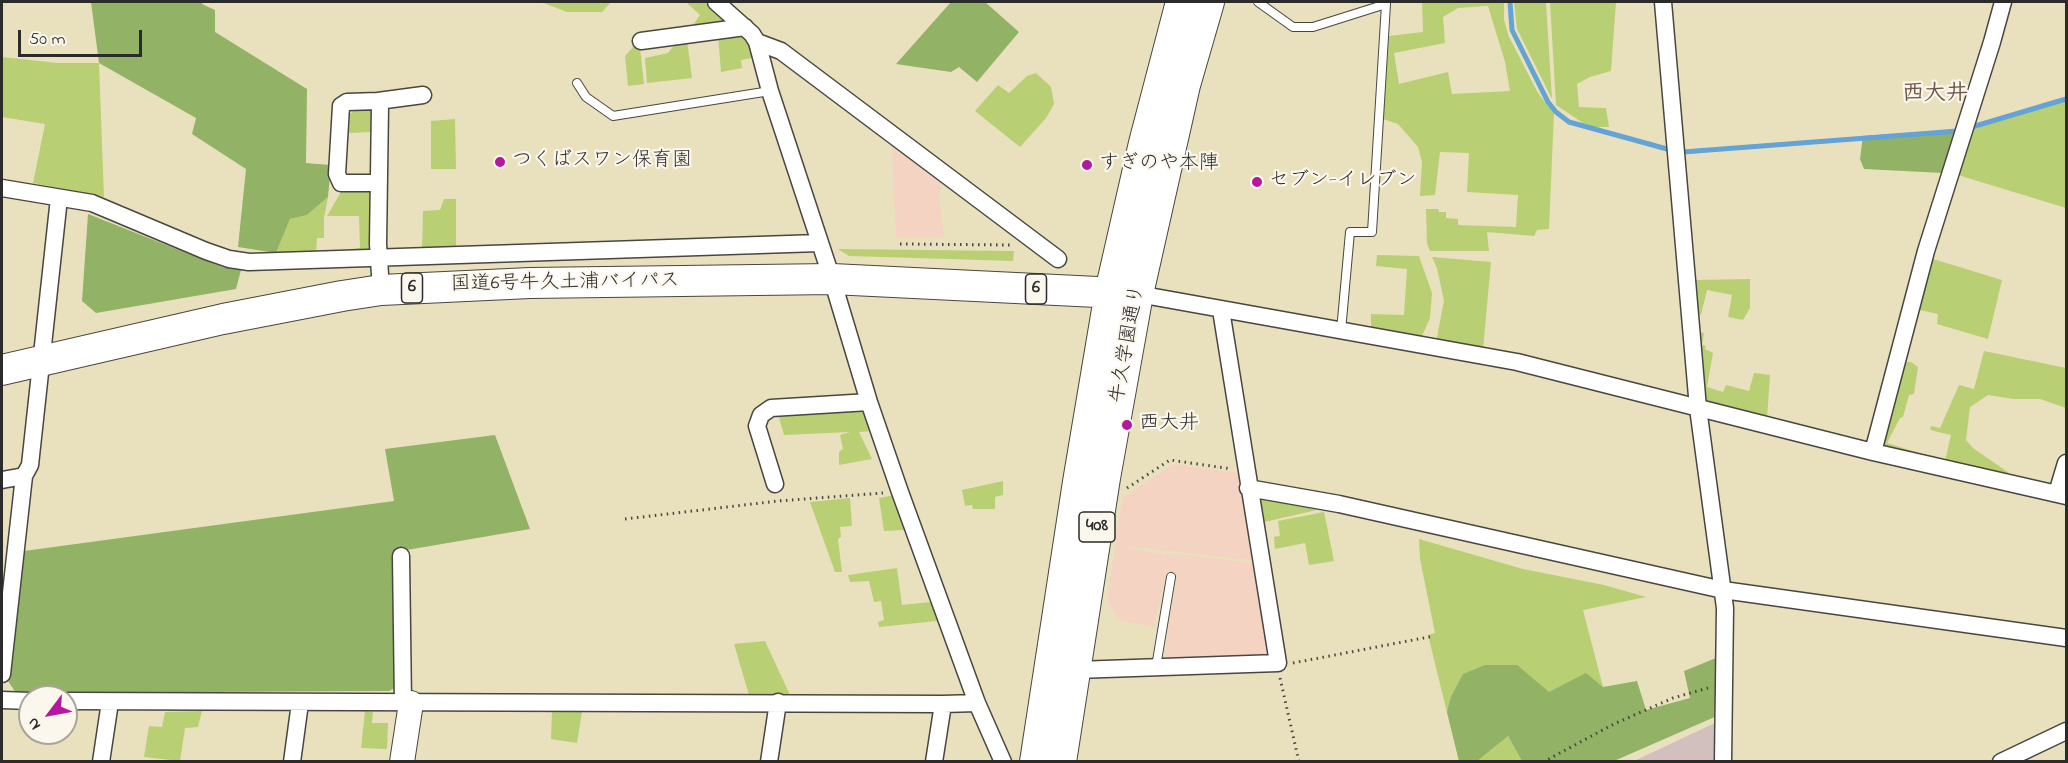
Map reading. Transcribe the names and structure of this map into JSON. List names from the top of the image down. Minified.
{"streets":{"highway":["国道6号牛久土浦バイパス","6","牛久学園通り","408"]},"crossings":[["国道6号牛久土浦バイパス","牛久学園通り"]],"districts":["西大井"],"places":["つくばスワン保育園","すぎのや本陣","セブン-イレブン","西大井"],"scale_bar":"50 m","north":"bottom left"}
